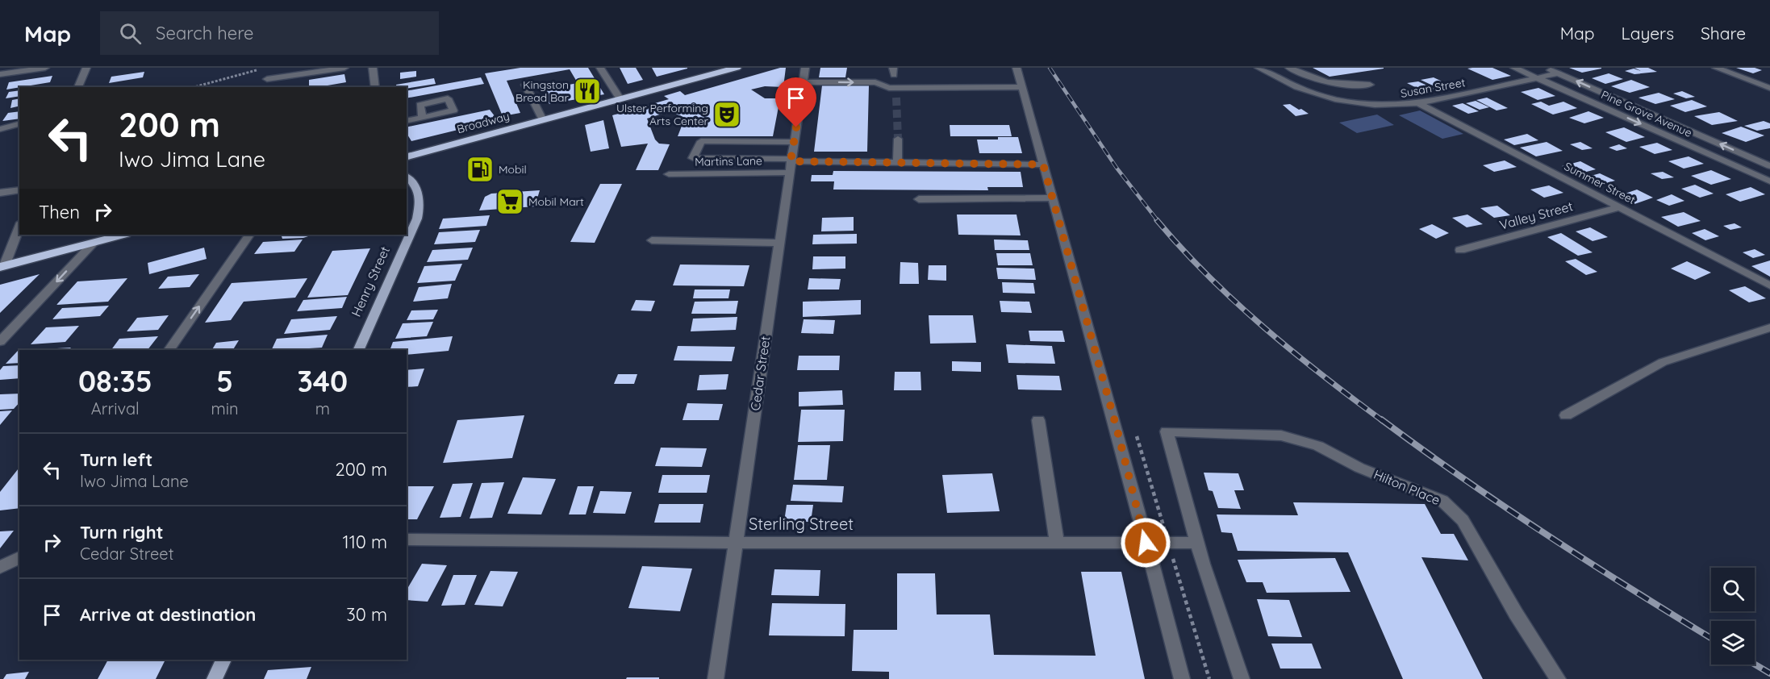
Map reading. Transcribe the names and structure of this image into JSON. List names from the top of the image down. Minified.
{"streets":{"highway":["Broadway"],"main road":["Henry Street"],"street":["Susan Street","Pine Grove Avenue","Martins Lane","Summer Street","Valley Street","Cedar Street","Hilton Place","Sterling Street"]},"crossings":[["Susan Street","Pine Grove Avenue"],["Susan Street","Summer Street"],["Martins Lane","Cedar Street"],["Summer Street","Valley Street"],["Cedar Street","Sterling Street"],["Hilton Place","Sterling Street"]],"places":{"restaurant":["Kingston Bread Bar"],"theatre":["Ulster Performing Arts Center"],"fuel station":["Mobil"],"supermarket":["Mobil Mart"]},"page":{"header":"Map","search":"Search here","nav":["Map","Layers","Share"],"turn":["200 m","Iwo Jima Lane"],"then":"Then","eta":["08:35","Arrival","5","min","340","m"],"list":[{"name":"Turn left","note":"Iwo Jima Lane","value":"200 m"},{"name":"Turn right","note":"Cedar Street","value":"110 m"},{"name":"Arrive at destination","value":"30 m"}]}}
